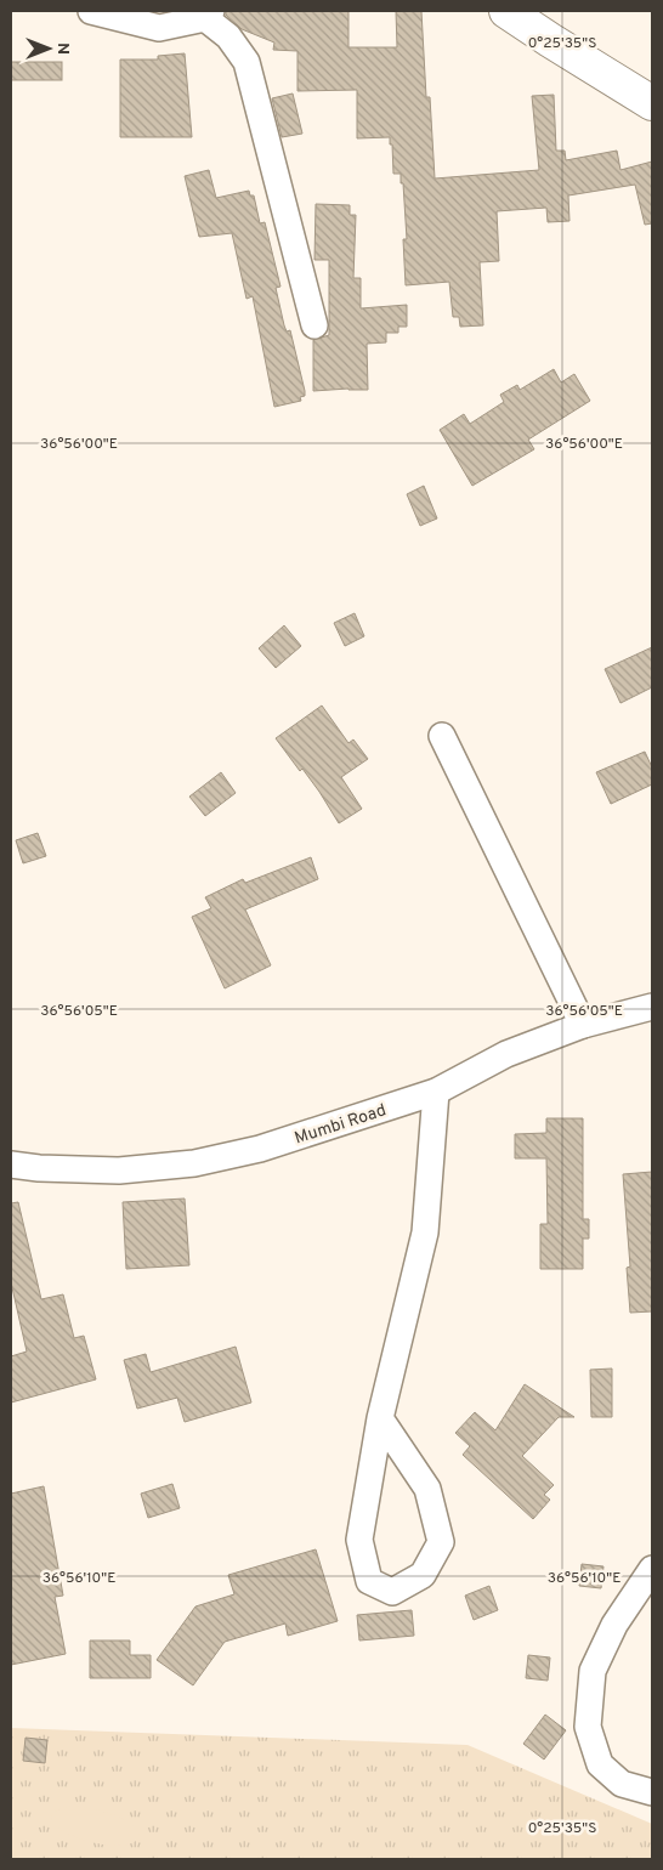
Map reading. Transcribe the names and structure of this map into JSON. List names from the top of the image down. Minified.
{"streets":{"street":["Mumbi Road"]},"north":"right","coordinates":["0°25'35\"S","36°56'00\"E","36°56'05\"E","36°56'10\"E"]}
